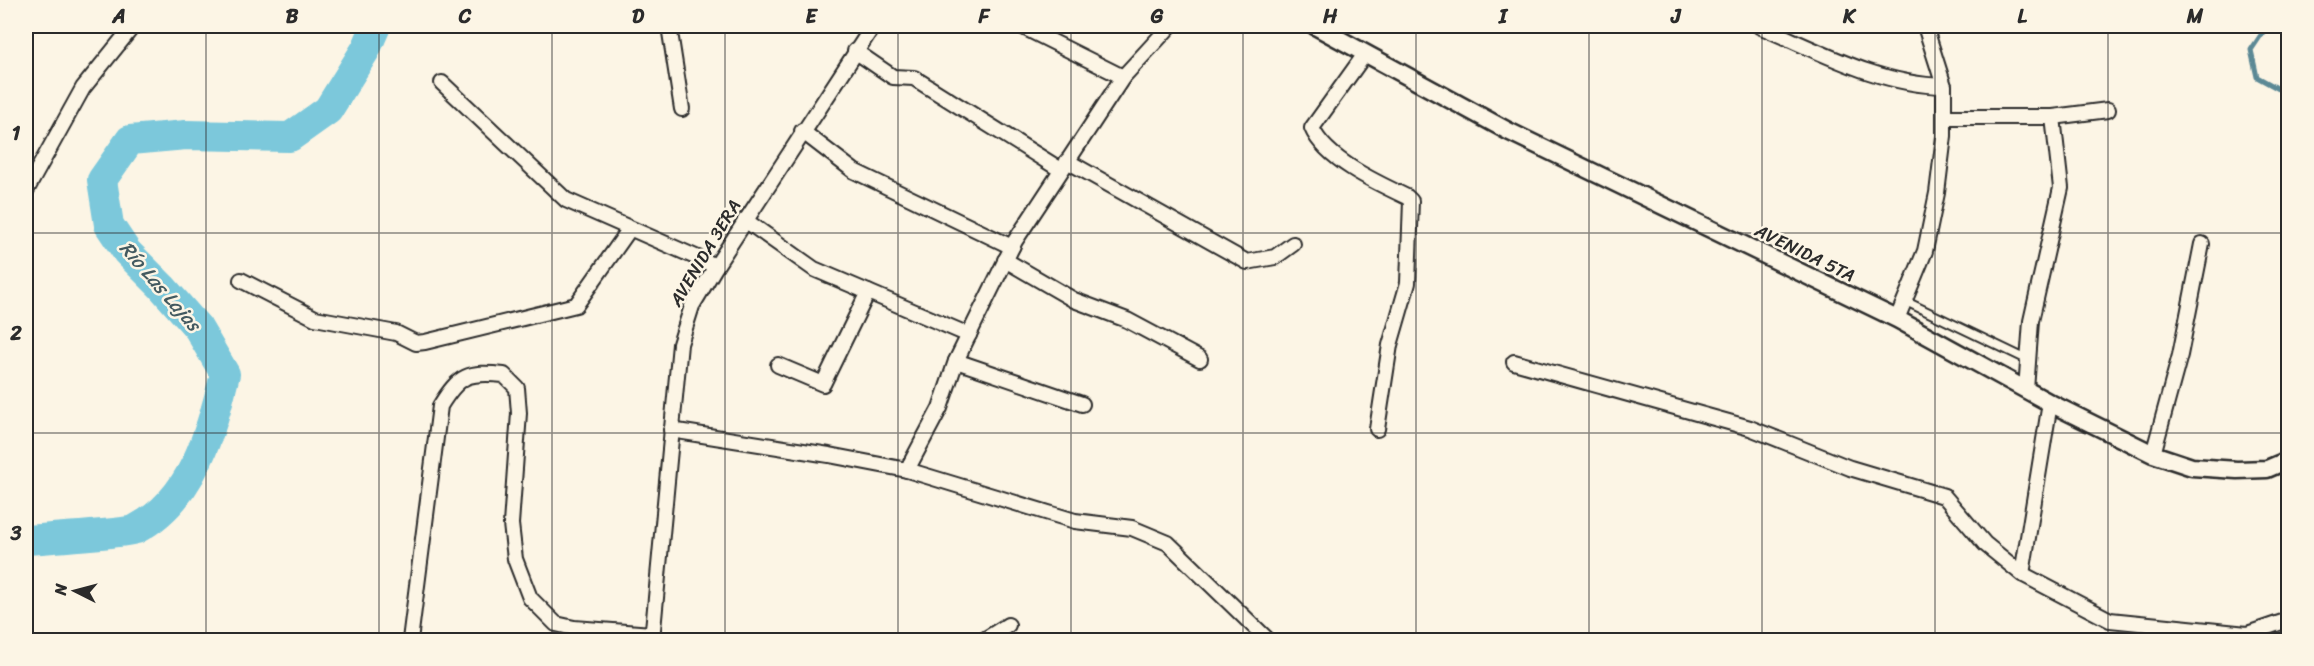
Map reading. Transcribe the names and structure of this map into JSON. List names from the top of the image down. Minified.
{"streets":{"street":["AVENIDA 3ERA","AVENIDA 5TA"]},"water":["Río Las Lajas"],"north":"left","grid":{"columns":["A","B","C","D","E","F","G","H","I","J","K","L","M"],"rows":["1","2","3"]}}
